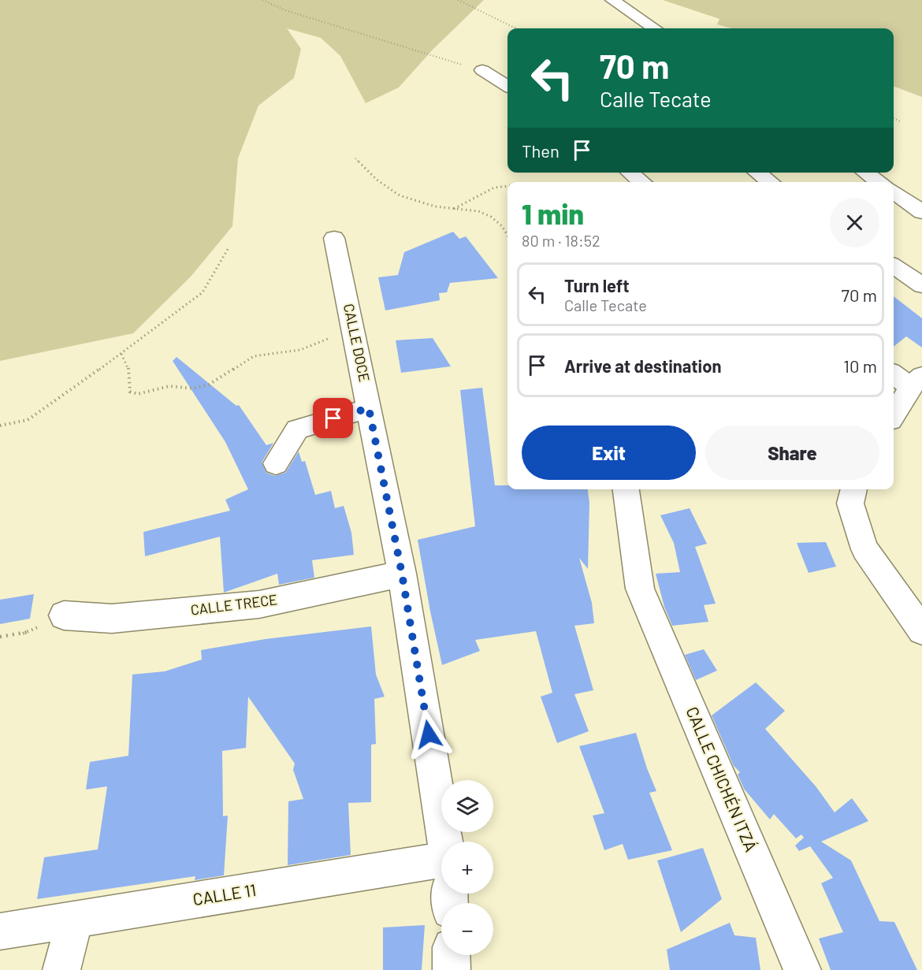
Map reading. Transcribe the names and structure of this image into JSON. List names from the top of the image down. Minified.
{"streets":{"street":["CALLE DOCE","CALLE TRECE","CALLE CHICHÉN ITZÁ","CALLE 11"]},"crossings":[["CALLE DOCE","CALLE TRECE"]],"page":{"turn":["70 m","Calle Tecate"],"then":"Then","heading":["1 min","80 m · 18:52"],"list":[{"name":"Turn left","note":"Calle Tecate","value":"70 m"},{"name":"Arrive at destination","value":"10 m"}],"buttons":["Exit","Share"],"map_buttons":["+","−"]}}
